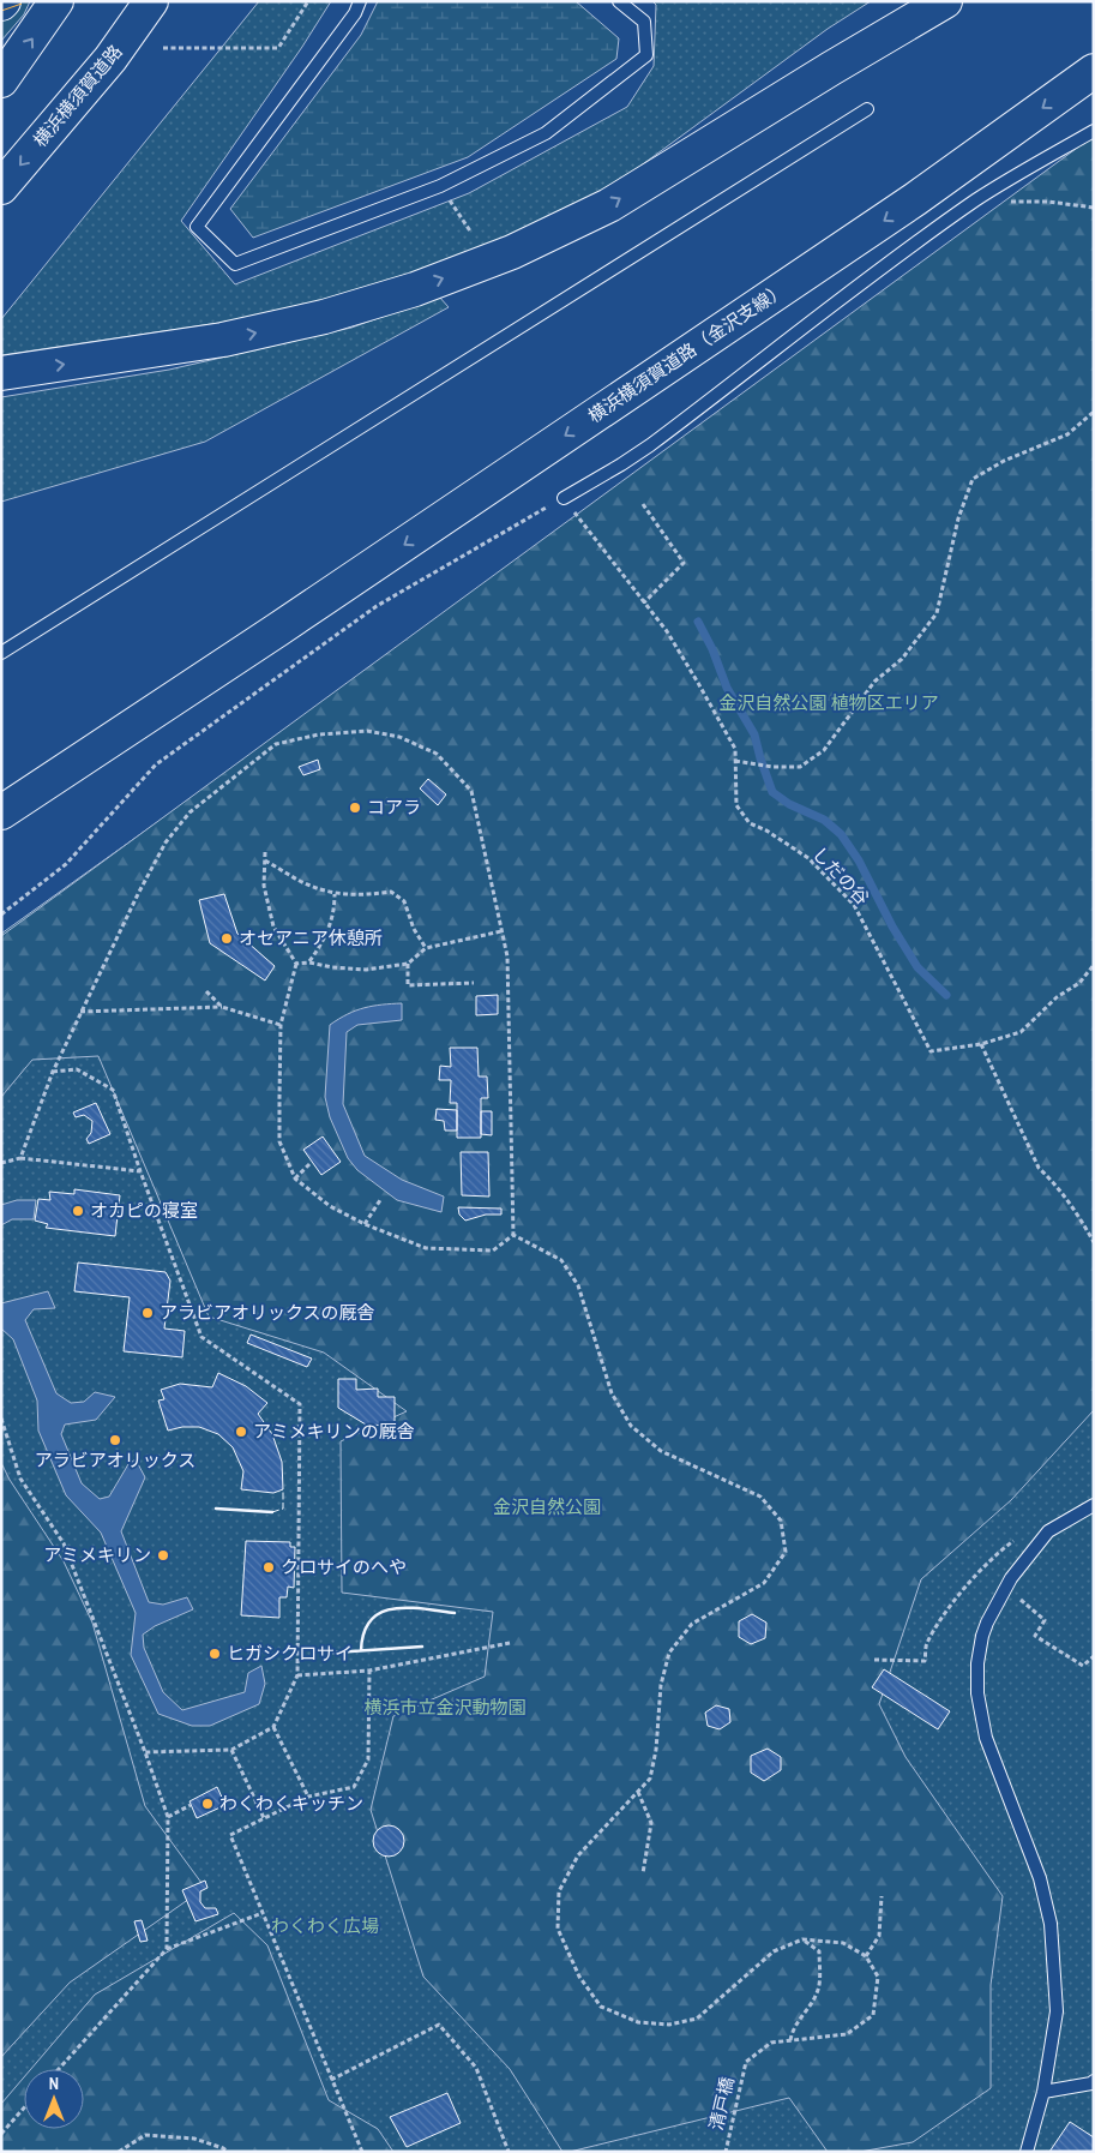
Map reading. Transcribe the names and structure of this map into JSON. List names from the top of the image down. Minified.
{"streets":{"highway":["横浜横須賀道路","横浜横須賀道路（金沢支線）"],"path":["しだの谷","清戸橋"]},"parks":["金沢自然公園 植物区エリア","金沢自然公園","横浜市立金沢動物園","わくわく広場"],"places":["コアラ","オセアニア休憩所","オカピの寝室","アラビアオリックスの厩舎","アミメキリンの厩舎","アラビアオリックス","アミメキリン","クロサイのへや","ヒガシクロサイ","わくわくキッチン"],"north":"top"}
